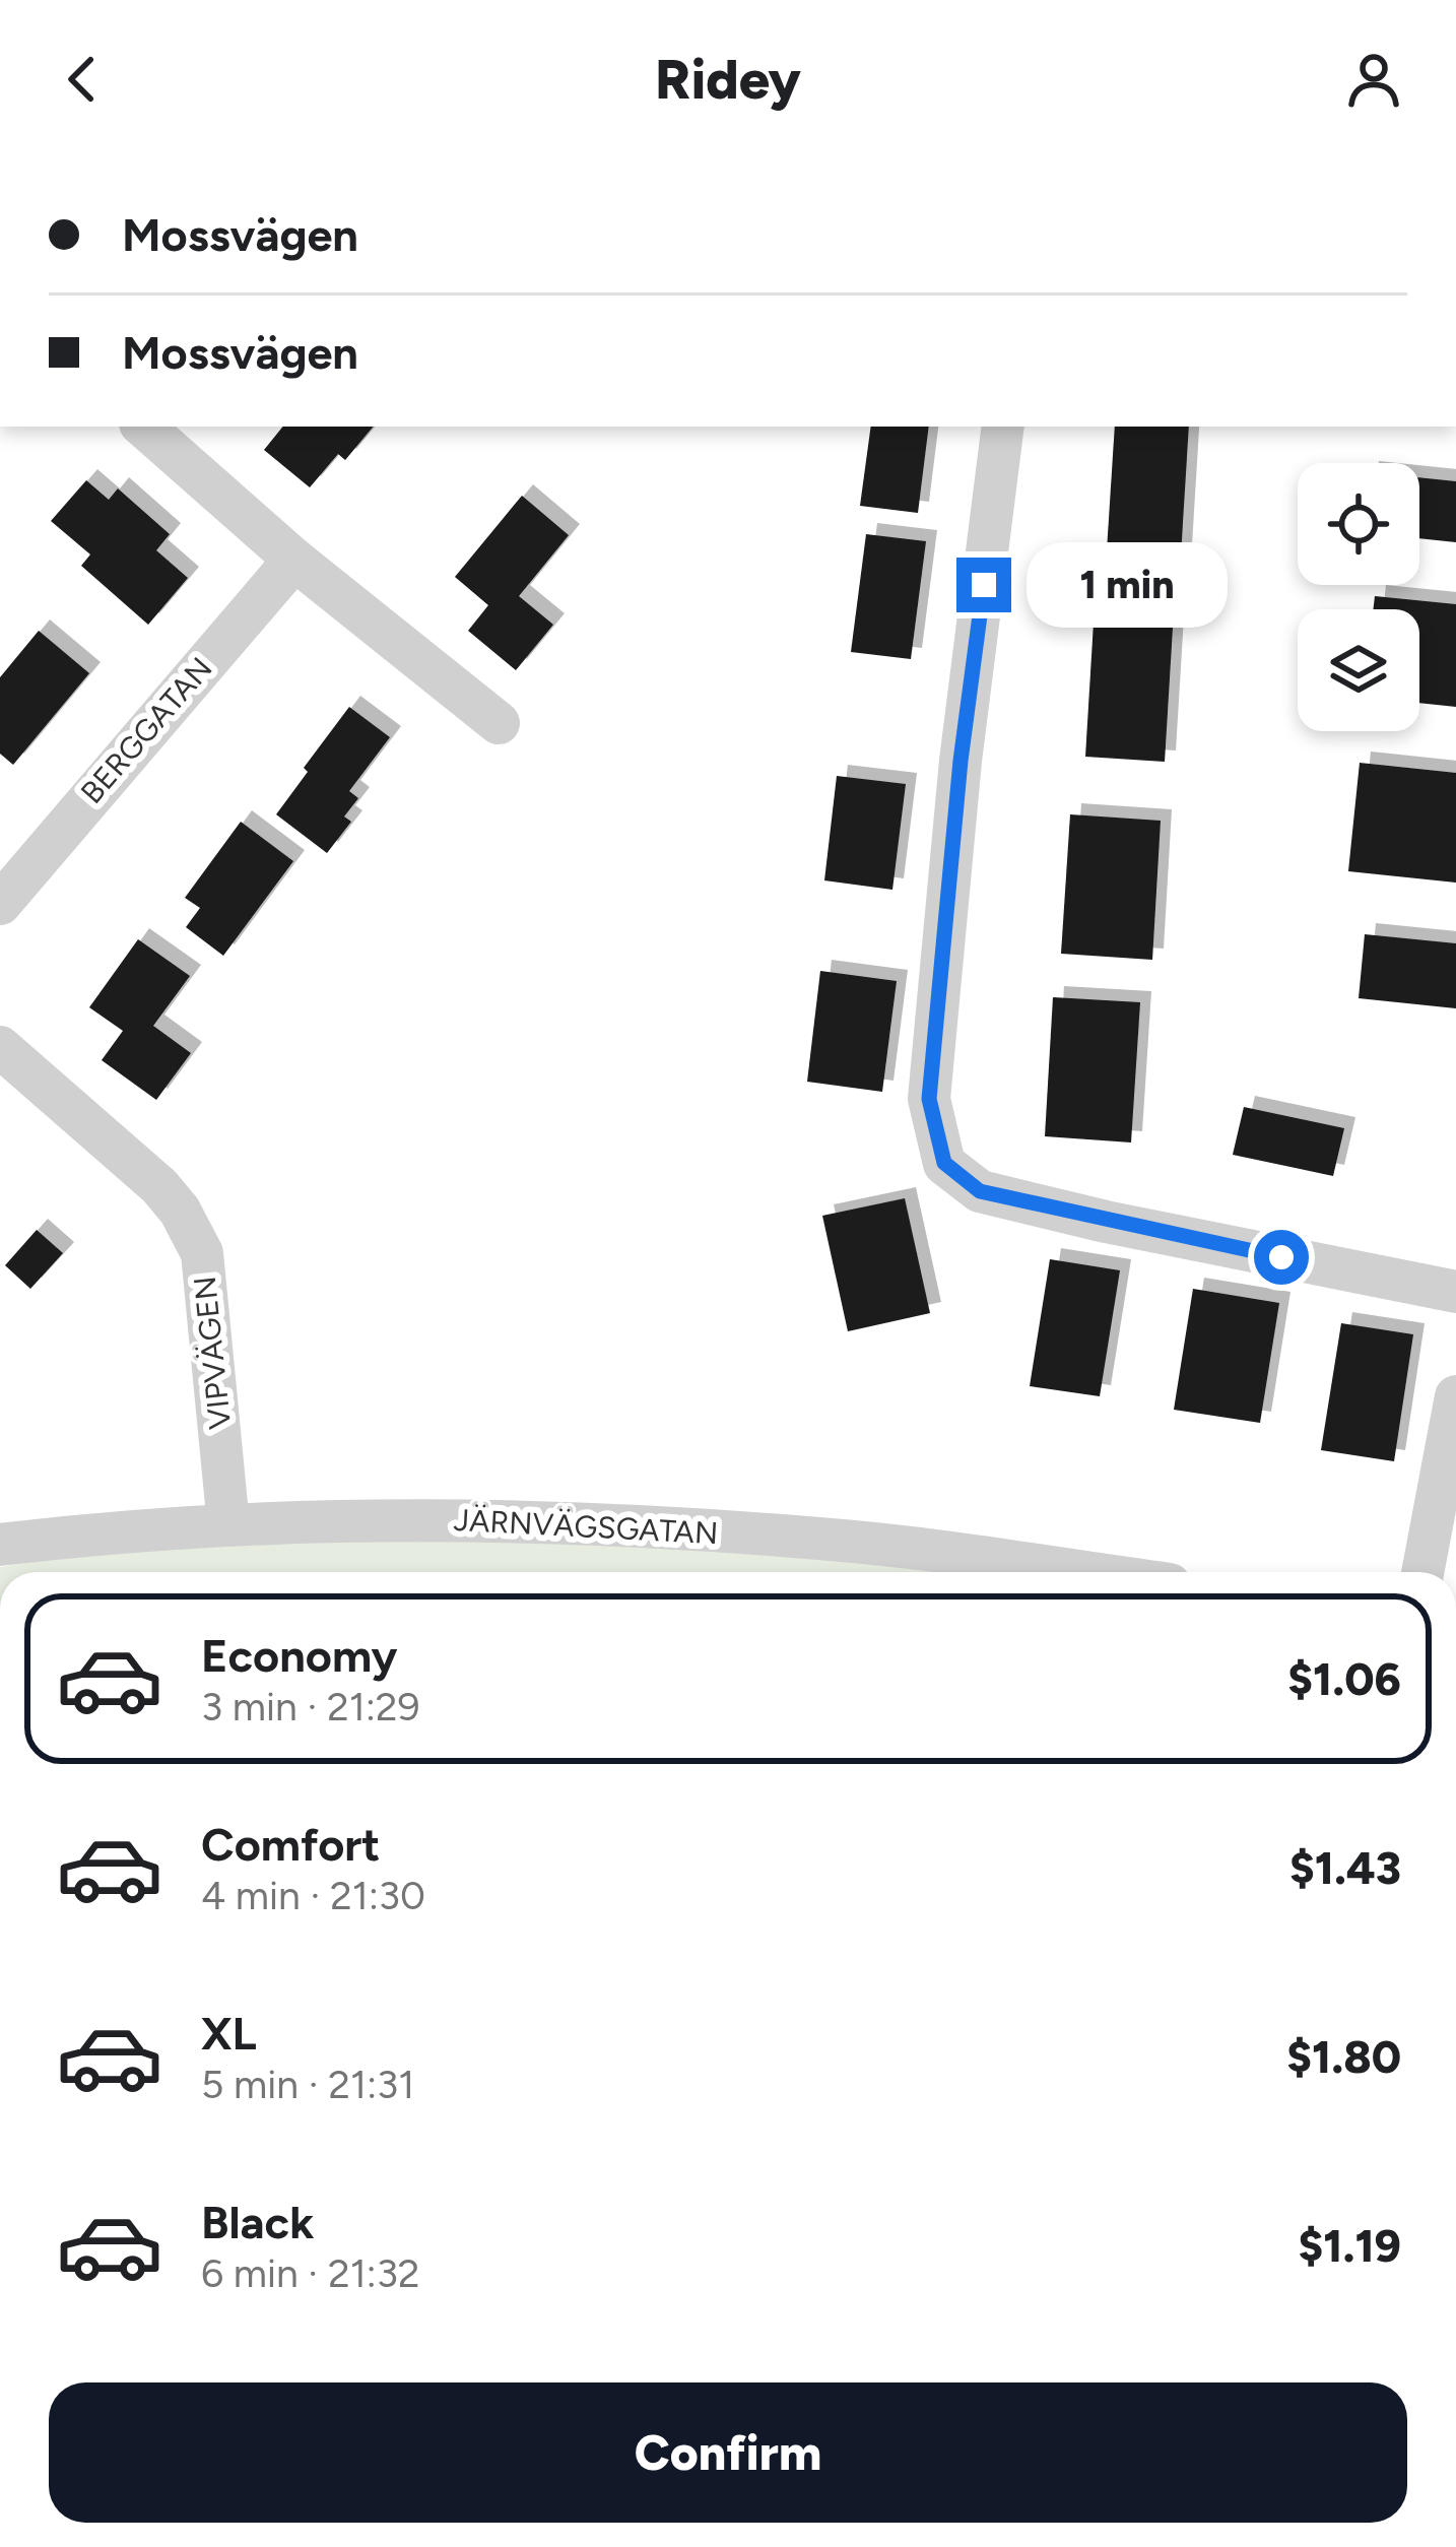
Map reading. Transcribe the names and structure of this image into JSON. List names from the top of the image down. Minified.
{"streets":{"street":["BERGGATAN","VIPVÄGEN","JÄRNVÄGSGATAN"]},"crossings":[["VIPVÄGEN","JÄRNVÄGSGATAN"]],"page":{"header":"Ridey","banner":["Mossvägen","Mossvägen"],"bubble":"1 min","list":[{"name":"Economy","note":"3 min · 21:29","value":"$1.06"},{"name":"Comfort","note":"4 min · 21:30","value":"$1.43"},{"name":"XL","note":"5 min · 21:31","value":"$1.80"},{"name":"Black","note":"6 min · 21:32","value":"$1.19"}],"buttons":"Confirm"}}
